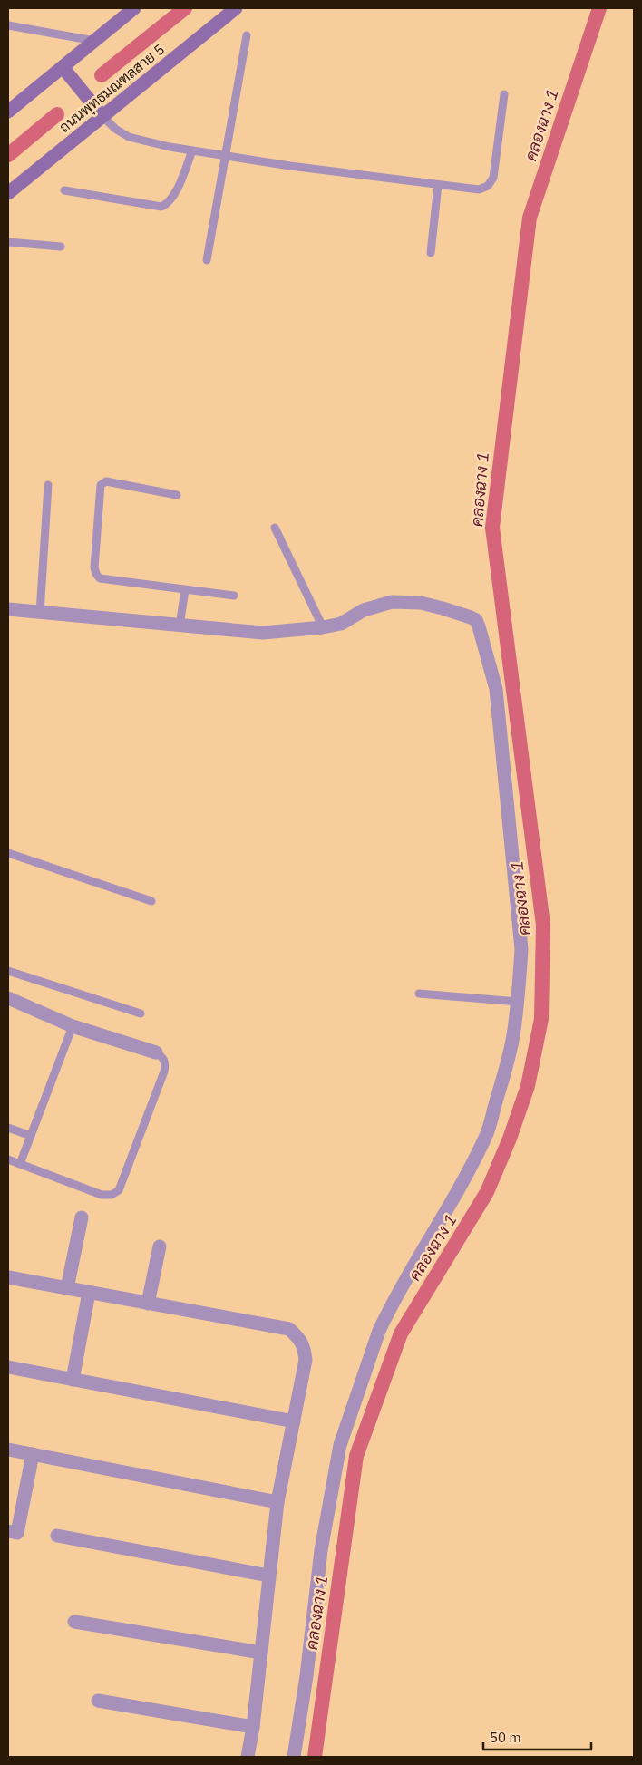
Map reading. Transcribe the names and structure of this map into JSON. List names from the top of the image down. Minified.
{"streets":{"main road":["ถนนพุทธมณฑลสาย 5"]},"water":["คลองฉาง 1"],"scale_bar":"50 m"}
